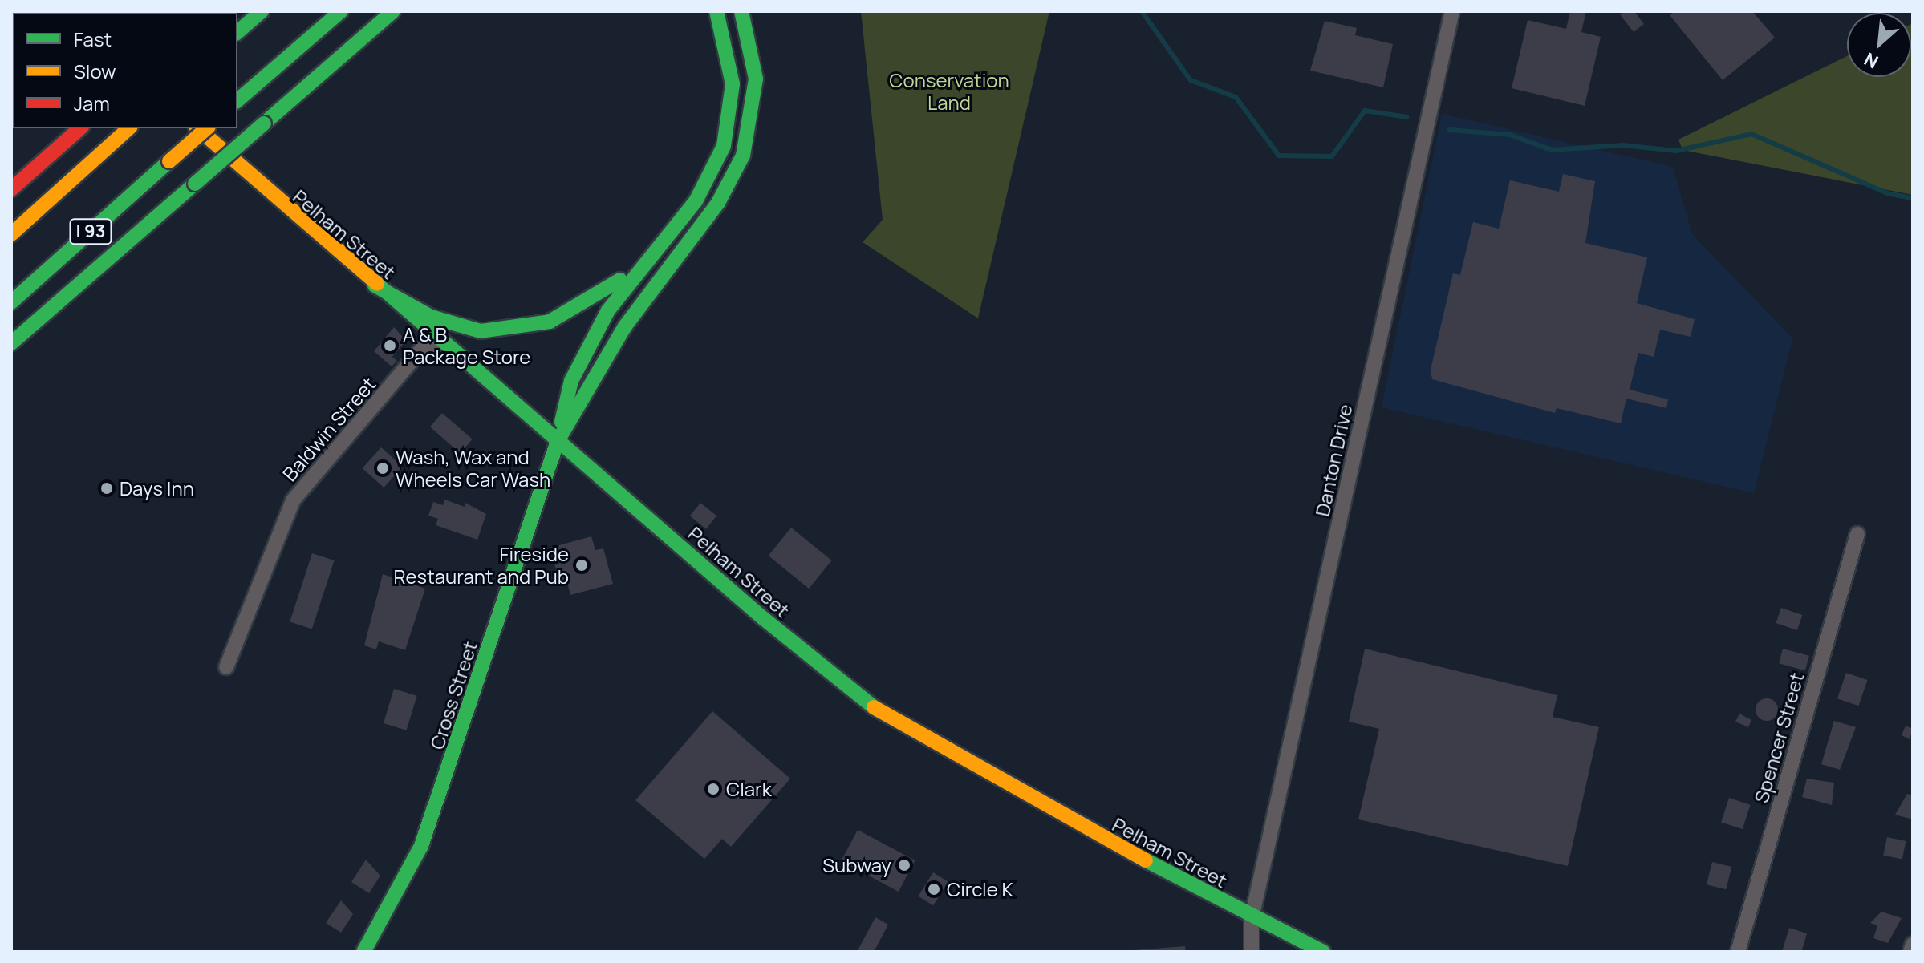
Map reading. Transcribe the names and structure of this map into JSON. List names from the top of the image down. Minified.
{"streets":{"main road":["I 93","Pelham Street","Cross Street"],"street":["Baldwin Street","Danton Drive","Spencer Street"]},"crossings":[["Pelham Street","Baldwin Street"],["Pelham Street","Danton Drive"],["Pelham Street","Cross Street"]],"parks":["Conservation Land"],"places":["A & B Package Store","Wash, Wax and Wheels Car Wash","Days Inn","Fireside Restaurant and Pub","Clark","Subway","Circle K"],"legend":["Fast","Slow","Jam"],"north":"bottom left"}
